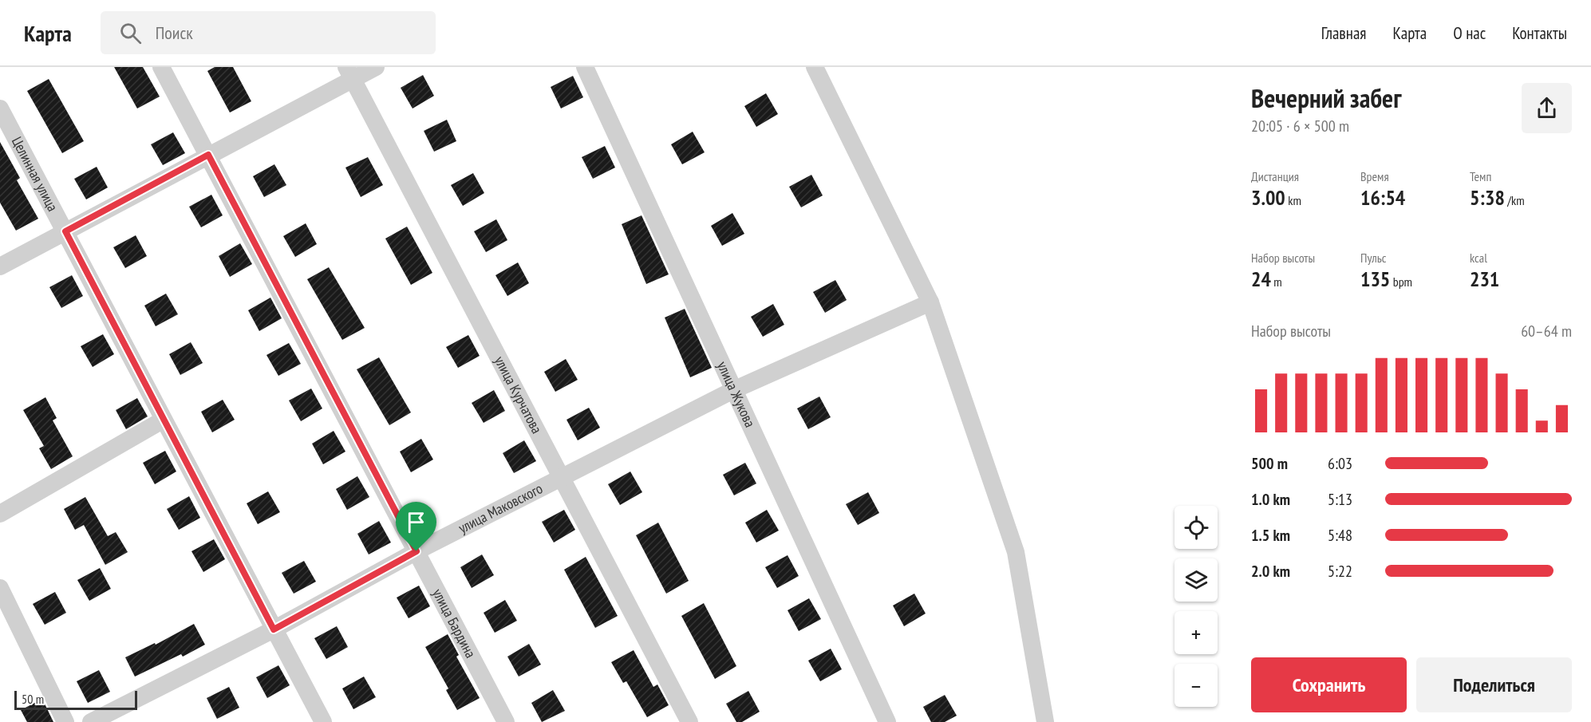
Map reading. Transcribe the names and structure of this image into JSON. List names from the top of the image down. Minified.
{"streets":{"street":["Целинная улица","улица Курчатова","улица Жукова","улица Маковского","улица Бардина"]},"crossings":[["Целинная улица","улица Маковского"],["улица Курчатова","улица Маковского"],["улица Жукова","улица Маковского"],["улица Маковского","улица Бардина"]],"scale_bar":"50 m","page":{"header":"Карта","search":"Поиск","nav":["Главная","Карта","О нас","Контакты"],"heading":["Вечерний забег","20:05 · 6 × 500 m"],"stats":[["Дистанция","3.00 km"],["Время","16:54"],["Темп","5:38 /km"],["Набор высоты","24 m"],["Пульс","135 bpm"],["kcal","231"]],"chart":["Набор высоты","60–64 m"],"list":[{"name":"500 m","note":"6:03"},{"name":"1.0 km","note":"5:13"},{"name":"1.5 km","note":"5:48"},{"name":"2.0 km","note":"5:22"}],"map_buttons":["+","−"],"buttons":["Сохранить","Поделиться"],"scale":"50 m"}}
